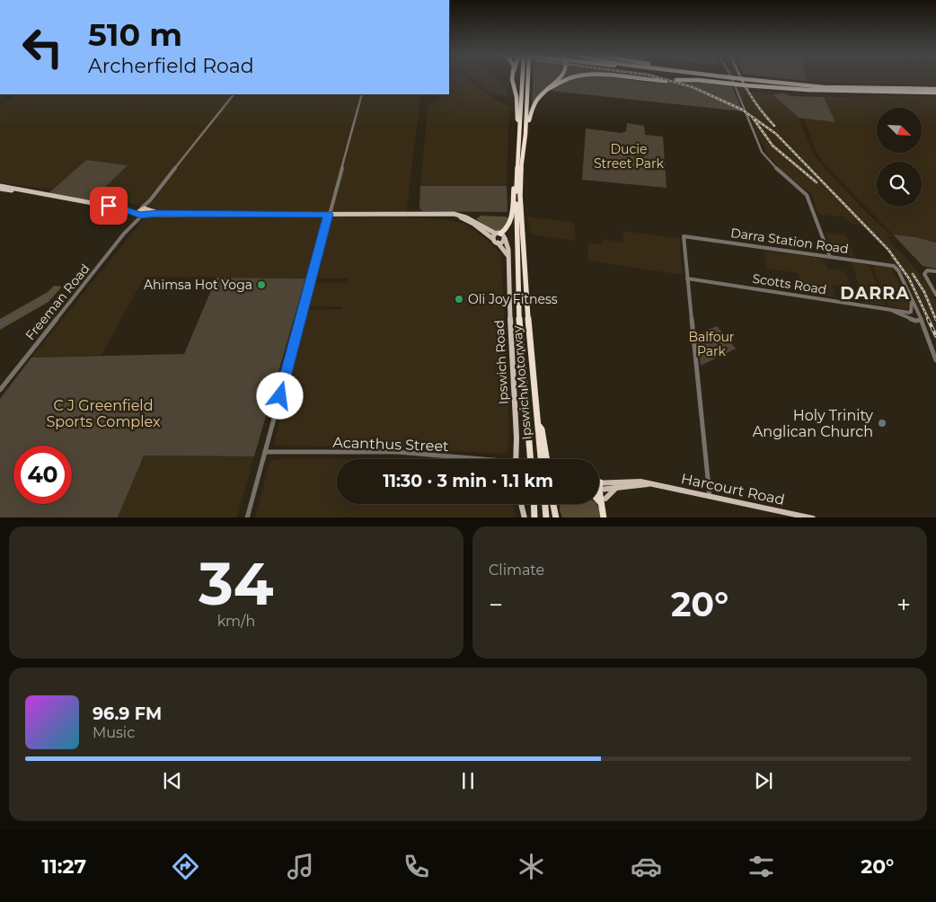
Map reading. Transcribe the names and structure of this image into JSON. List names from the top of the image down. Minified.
{"streets":{"highway":["Ipswich Motorway"],"main road":["Ipswich Road","Harcourt Road"],"street":["Darra Station Road","Scotts Road","Freeman Road","Acanthus Street"]},"crossings":[["Darra Station Road","Scotts Road"]],"districts":["DARRA"],"parks":["Ducie Street Park","Balfour Park","C J Greenfield Sports Complex"],"places":["Ahimsa Hot Yoga","Oli Joy Fitness","Holy Trinity Anglican Church"],"north":"bottom right","page":{"turn":["510 m","Archerfield Road"],"limit":"40","trip":"11:30 · 3 min · 1.1 km","tile":[["34","km/h"],"Climate"],"heat":["−","20°","+"],"song":["96.9 FM","Music"],"tabs":["11:27","20°"]}}
